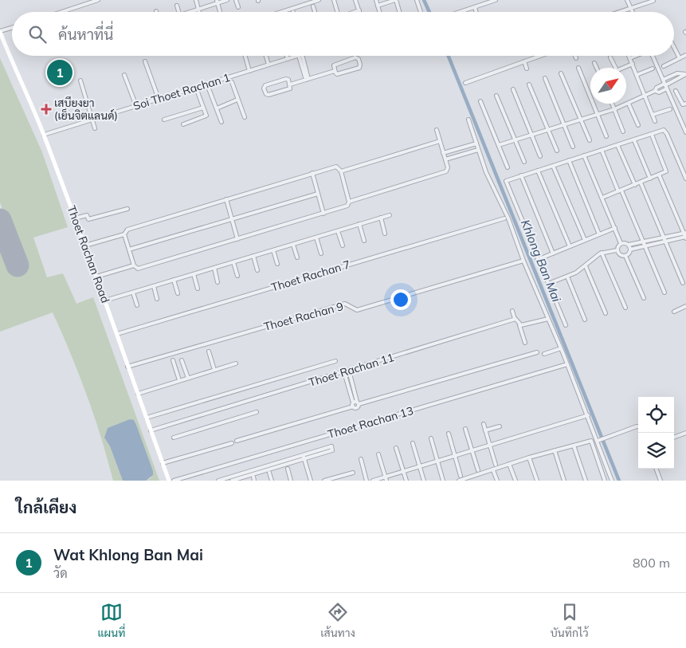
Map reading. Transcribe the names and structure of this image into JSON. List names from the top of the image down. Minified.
{"streets":{"street":["Soi Thoet Rachan 1","Thoet Rachan Road","Thoet Rachan 7","Thoet Rachan 9","Thoet Rachan 11","Thoet Rachan 13"]},"crossings":[["Soi Thoet Rachan 1","Thoet Rachan Road"],["Thoet Rachan Road","Thoet Rachan 7"],["Thoet Rachan Road","Thoet Rachan 9"],["Thoet Rachan Road","Thoet Rachan 11"]],"water":["Khlong Ban Mai"],"places":{"health":["เสบียงยา (เย็นจิตแลนด์)"]},"north":"top right","page":{"search":"ค้นหาที่นี่","pins":"1","heading":"ใกล้เคียง","list":[{"mark":"1","name":"Wat Khlong Ban Mai","note":"วัด","value":"800 m"}],"nav":["แผนที่","เส้นทาง","บันทึกไว้"]}}
